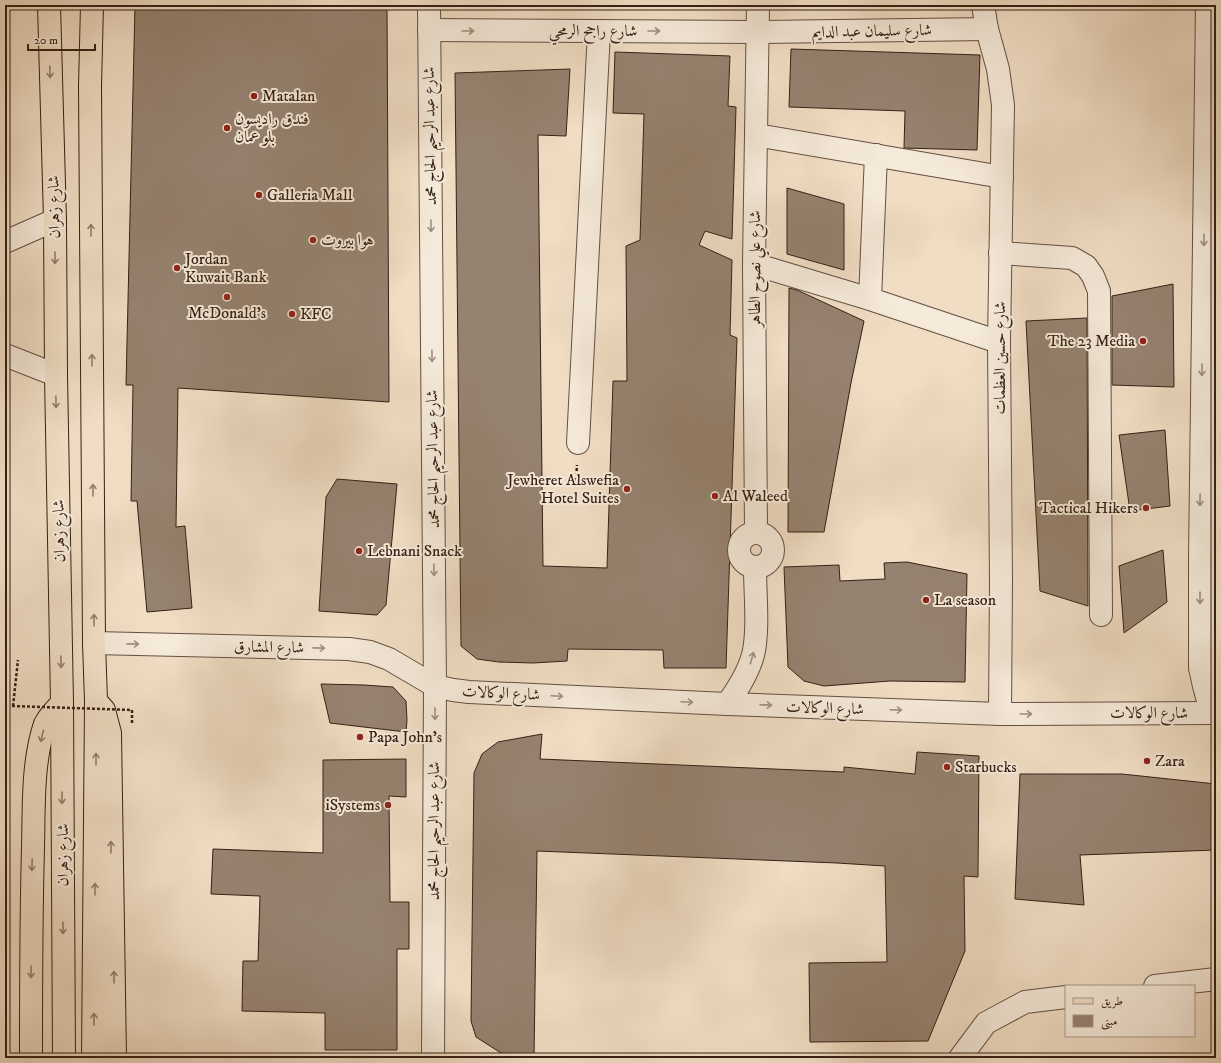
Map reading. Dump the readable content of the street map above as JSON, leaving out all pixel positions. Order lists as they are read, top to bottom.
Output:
{
  "streets": {
    "main road": ["شارع زهران"],
    "street": [
      "شارع راجح الرمحي",
      "شارع سليمان عبد الدايم",
      "شارع عبد الرحيم الحاج محمد",
      "شارع علي نصوح الطاهر",
      "شارع حسين العظمات",
      "شارع المشارق",
      "شارع الوكالات"
    ]
  },
  "crossings": [
    ["شارع راجح الرمحي", "شارع سليمان عبد الدايم"],
    ["شارع راجح الرمحي", "شارع عبد الرحيم الحاج محمد"],
    ["شارع راجح الرمحي", "شارع علي نصوح الطاهر"],
    ["شارع سليمان عبد الدايم", "شارع علي نصوح الطاهر"],
    ["شارع سليمان عبد الدايم", "شارع حسين العظمات"],
    ["شارع عبد الرحيم الحاج محمد", "شارع المشارق"],
    ["شارع عبد الرحيم الحاج محمد", "شارع الوكالات"],
    ["شارع زهران", "شارع المشارق"],
    ["شارع علي نصوح الطاهر", "شارع الوكالات"],
    ["شارع حسين العظمات", "شارع الوكالات"],
    ["شارع المشارق", "شارع الوكالات"]
  ],
  "one_way": ["شارع راجح الرمحي", "شارع المشارق", "شارع الوكالات"],
  "places": [
    "Matalan",
    "فندق راديسون بلو عمان",
    "Galleria Mall",
    "هوا بيروت",
    "Jordan Kuwait Bank",
    "McDonald's",
    "KFC",
    "The 23 Media",
    "Jewheret Alswefia Hotel Suites",
    "Al Waleed",
    "Tactical Hikers",
    "Lebnani Snack",
    "La season",
    "Papa John's",
    "Zara",
    "Starbucks",
    "iSystems"
  ],
  "legend": ["طريق", "مبنى"],
  "scale_bar": "20 m"
}
